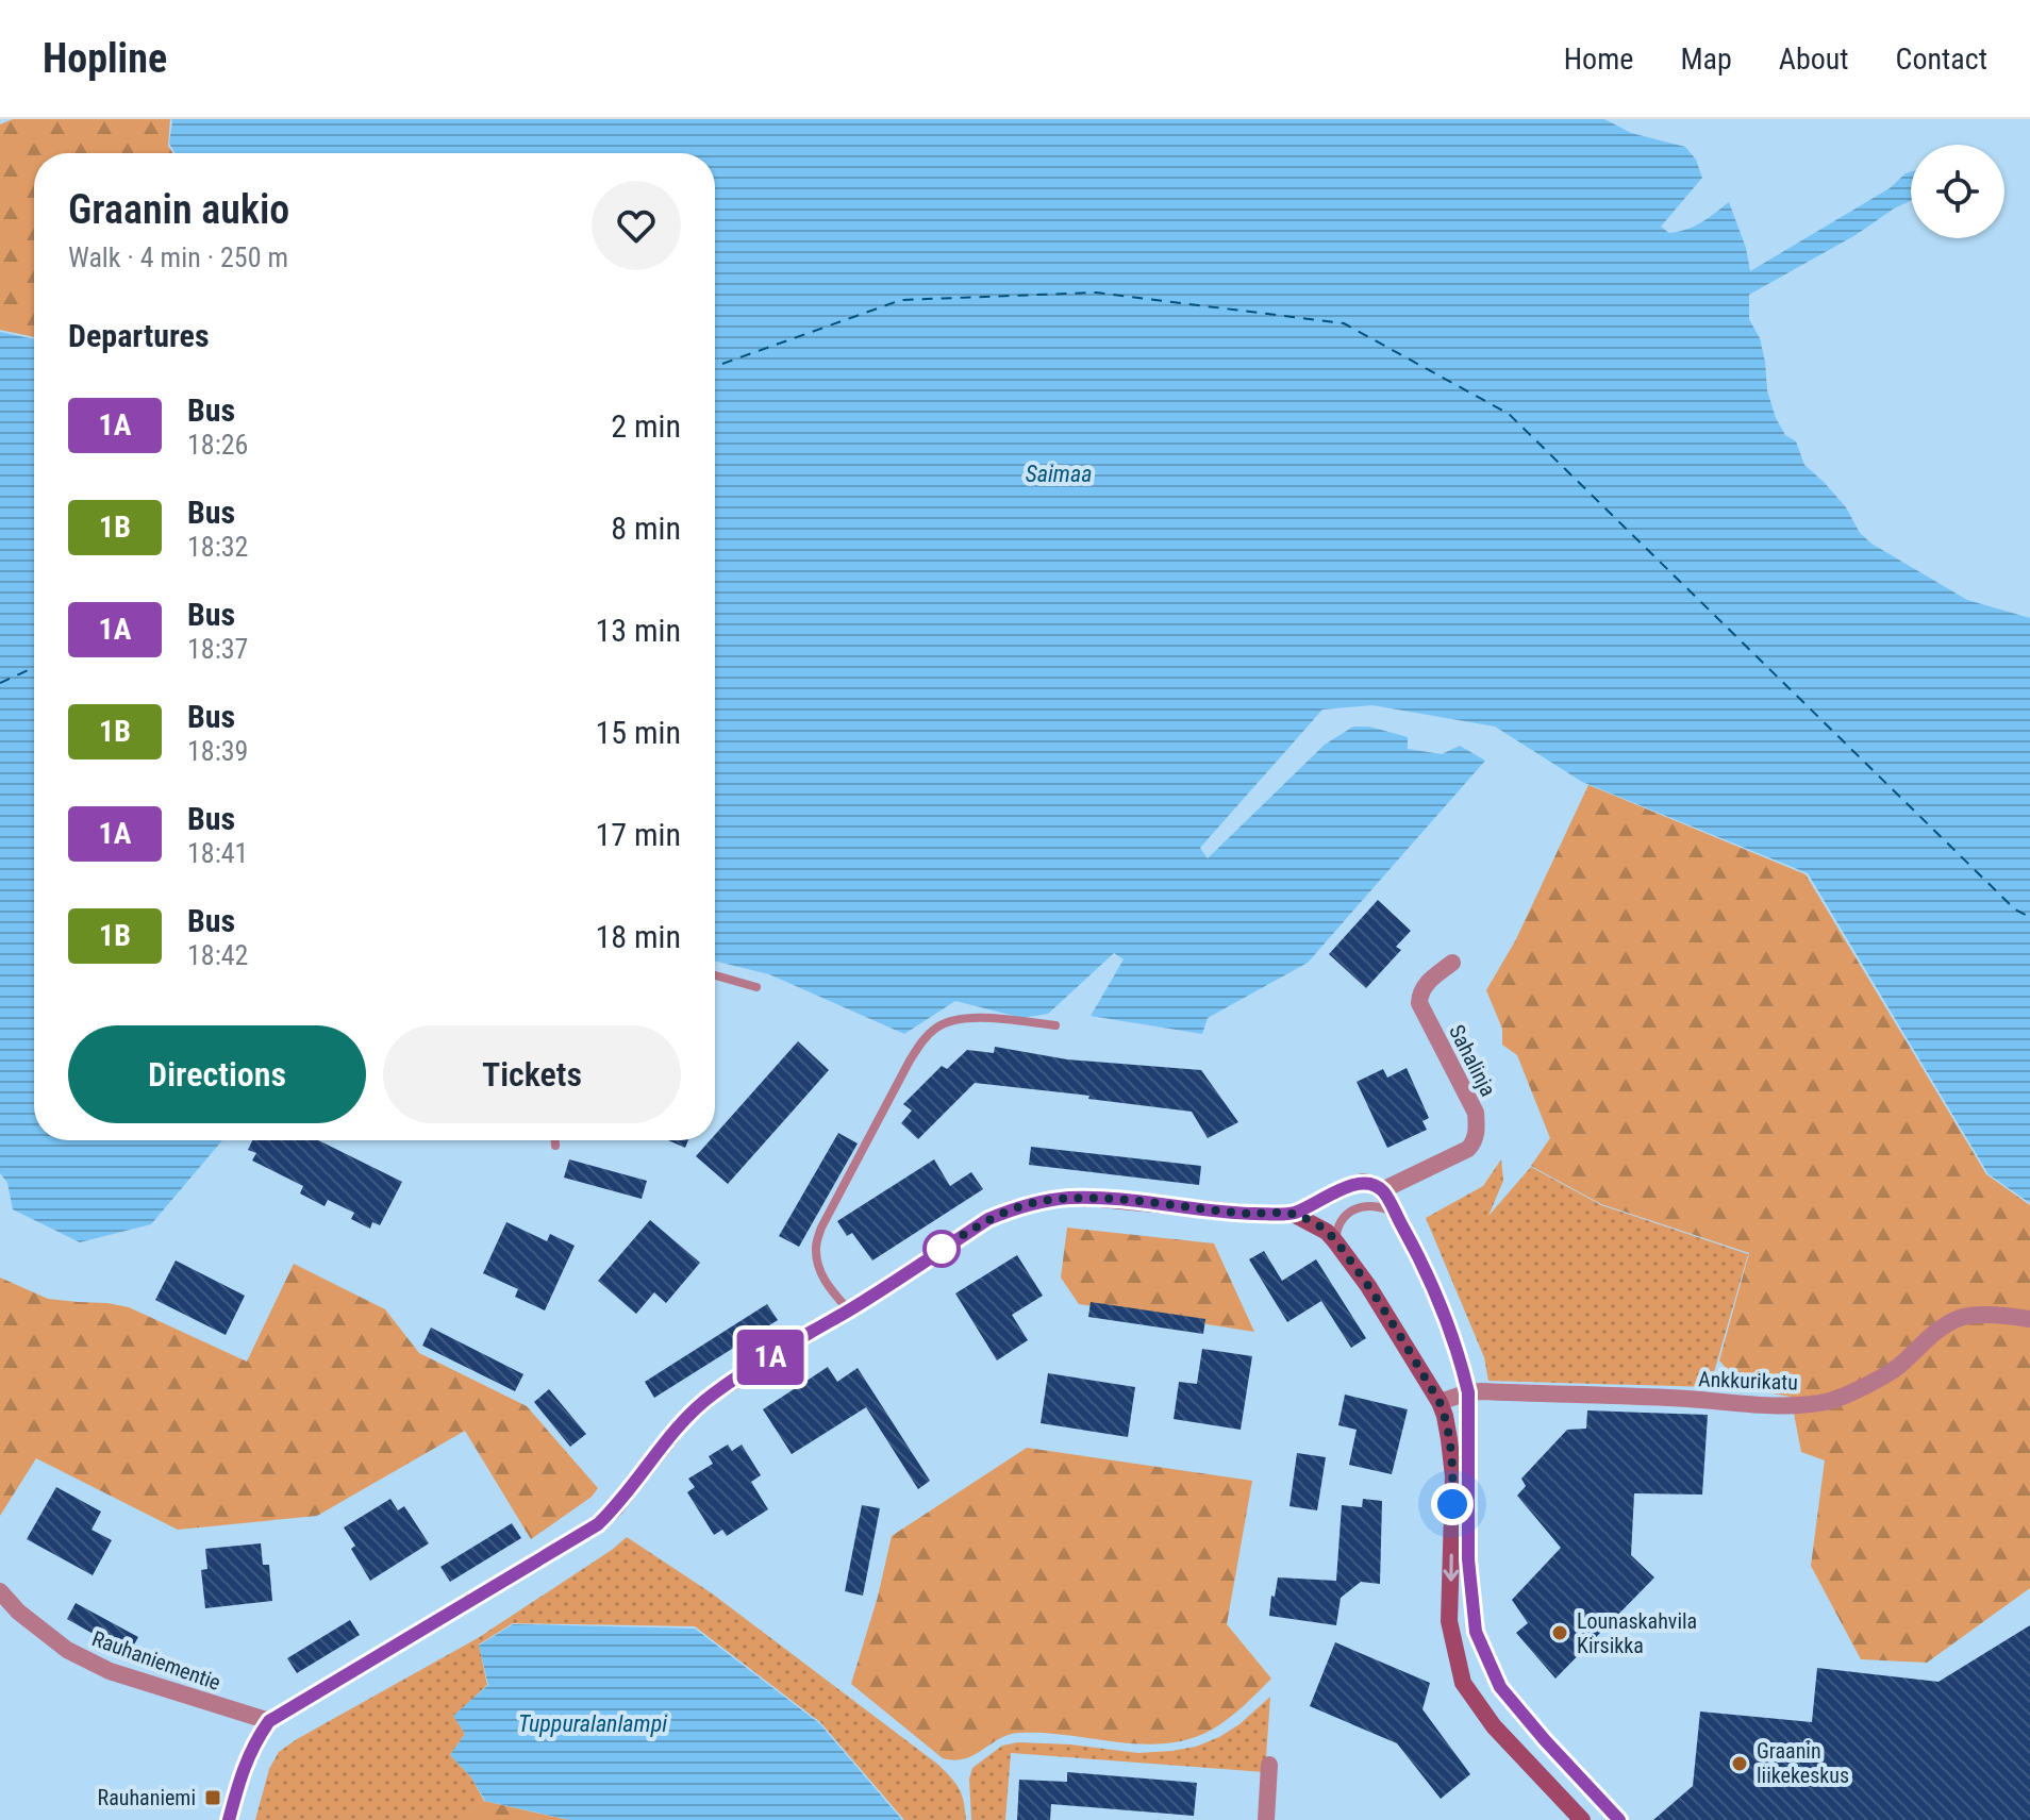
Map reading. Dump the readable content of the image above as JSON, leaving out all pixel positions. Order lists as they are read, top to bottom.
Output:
{
  "streets": {
    "street": ["Sahalinja", "Ankkurikatu", "Rauhaniementie"]
  },
  "water": ["Saimaa", "Tuppuralanlampi"],
  "places": {
    "other": ["Lounaskahvila Kirsikka", "Graanin liikekeskus"],
    "transit": ["Rauhaniemi"]
  },
  "lines": ["bus line 1A"],
  "page": {
    "header": "Hopline",
    "nav": [
      "Home",
      "Map",
      "About",
      "Contact"
    ],
    "on_map": "1A",
    "heading": [
      ["Graanin aukio", "Walk · 4 min · 250 m"],
      "Departures"
    ],
    "list": [
      {
        "mark": "1A",
        "name": "Bus",
        "note": "18:26",
        "value": "2 min"
      },
      {
        "mark": "1B",
        "name": "Bus",
        "note": "18:32",
        "value": "8 min"
      },
      {
        "mark": "1A",
        "name": "Bus",
        "note": "18:37",
        "value": "13 min"
      },
      {
        "mark": "1B",
        "name": "Bus",
        "note": "18:39",
        "value": "15 min"
      },
      {
        "mark": "1A",
        "name": "Bus",
        "note": "18:41",
        "value": "17 min"
      },
      {
        "mark": "1B",
        "name": "Bus",
        "note": "18:42",
        "value": "18 min"
      }
    ],
    "buttons": ["Directions", "Tickets"]
  }
}
